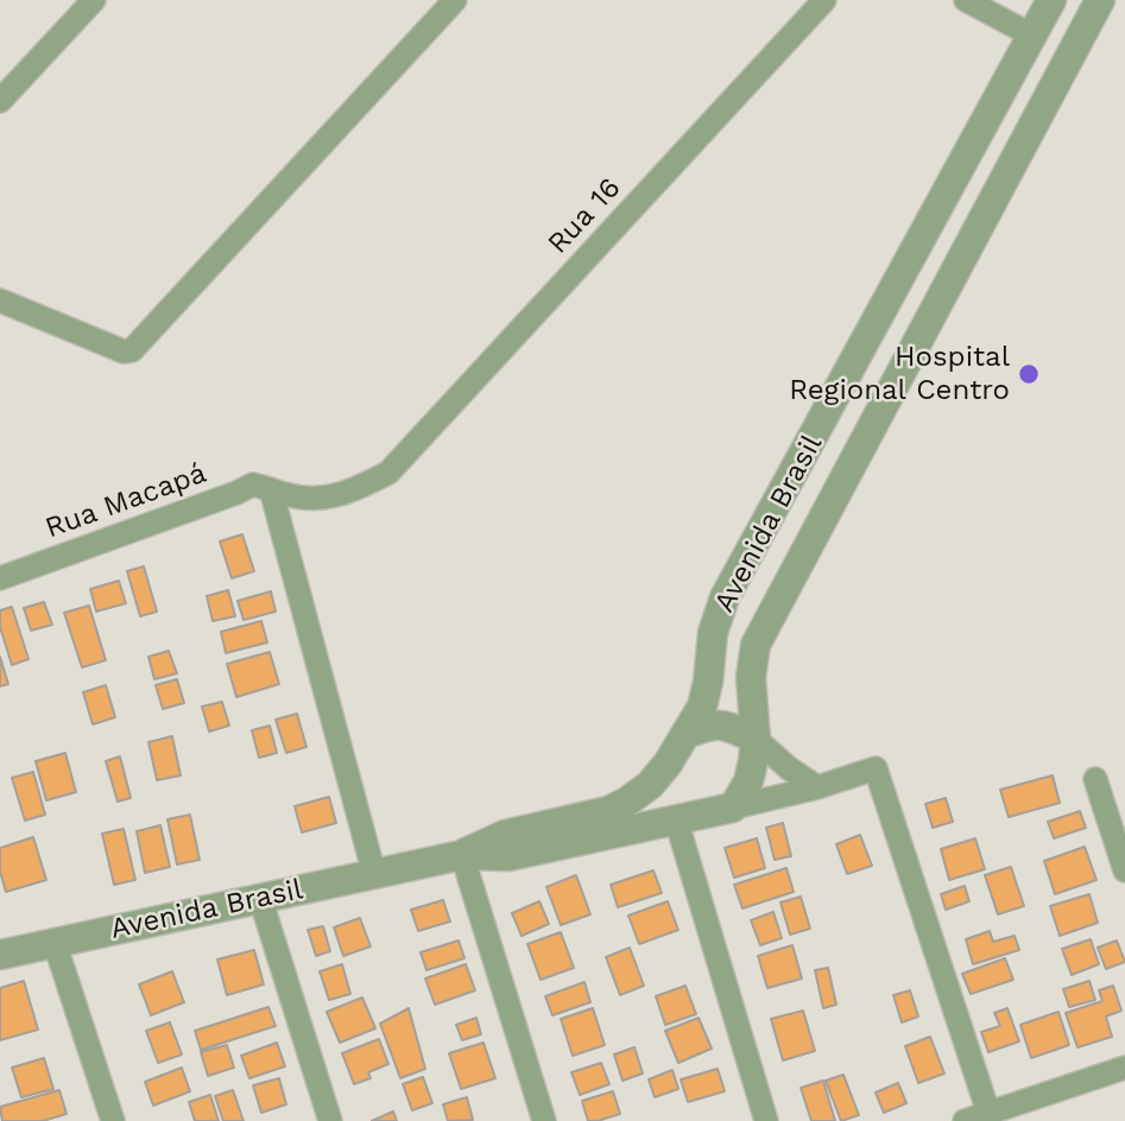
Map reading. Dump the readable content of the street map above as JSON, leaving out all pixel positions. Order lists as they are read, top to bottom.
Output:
{
  "streets": {
    "street": ["Rua 16", "Rua Macapá", "Avenida Brasil"]
  },
  "crossings": [
    ["Rua 16", "Rua Macapá"]
  ],
  "places": ["Hospital Regional Centro"]
}
